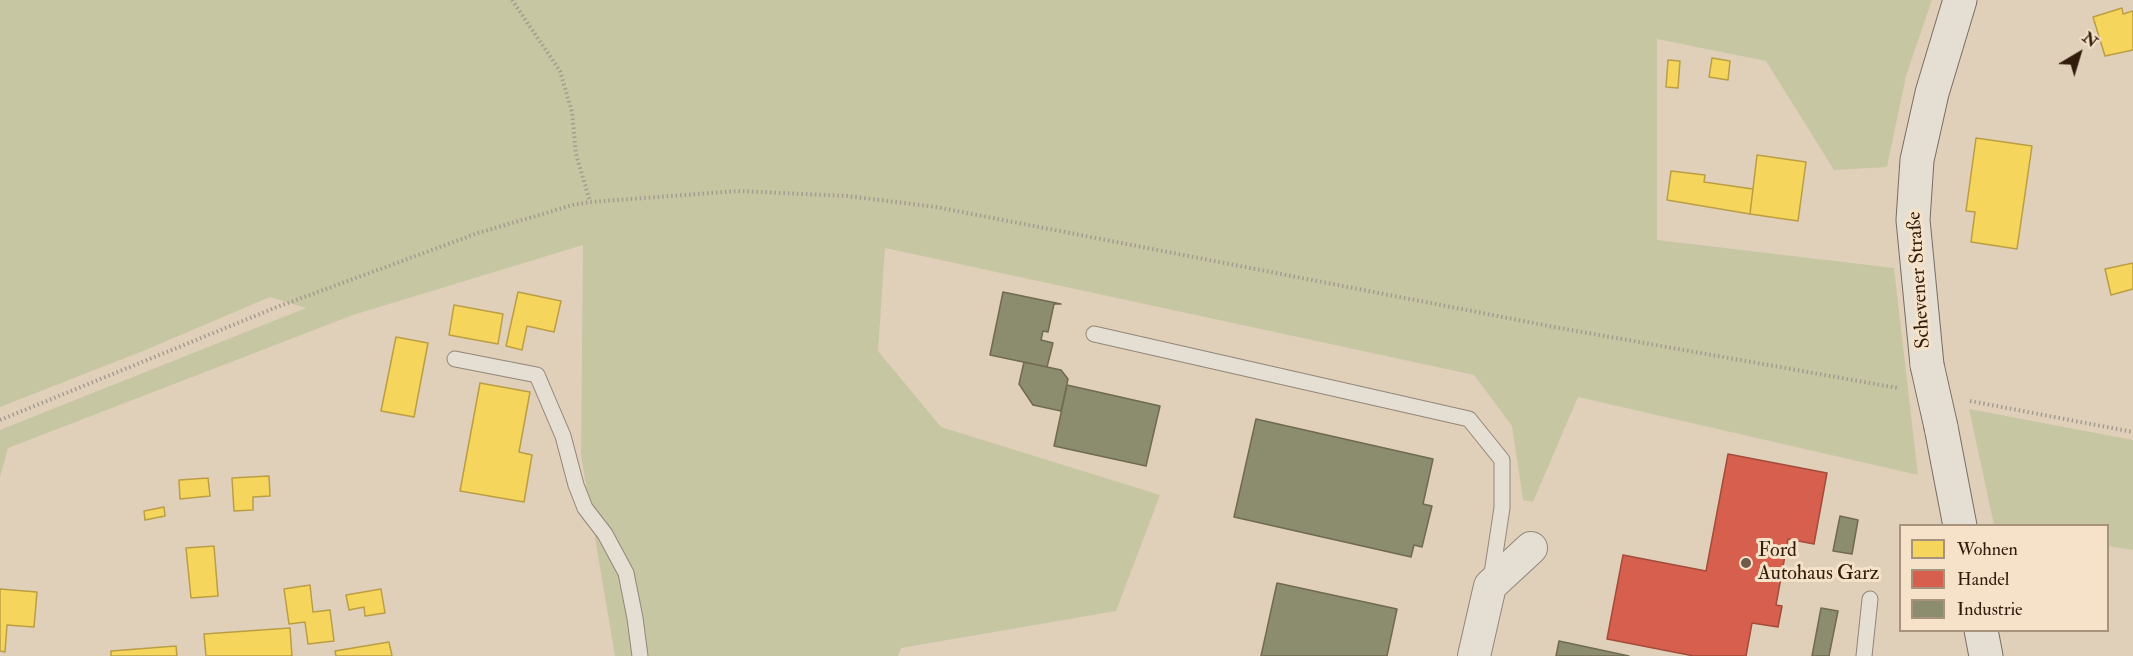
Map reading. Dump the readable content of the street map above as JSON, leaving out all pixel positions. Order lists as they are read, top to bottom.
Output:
{
  "streets": {
    "main road": ["Schevener Straße"]
  },
  "places": ["Ford Autohaus Garz"],
  "legend": ["Wohnen", "Handel", "Industrie"],
  "north": "top right"
}
